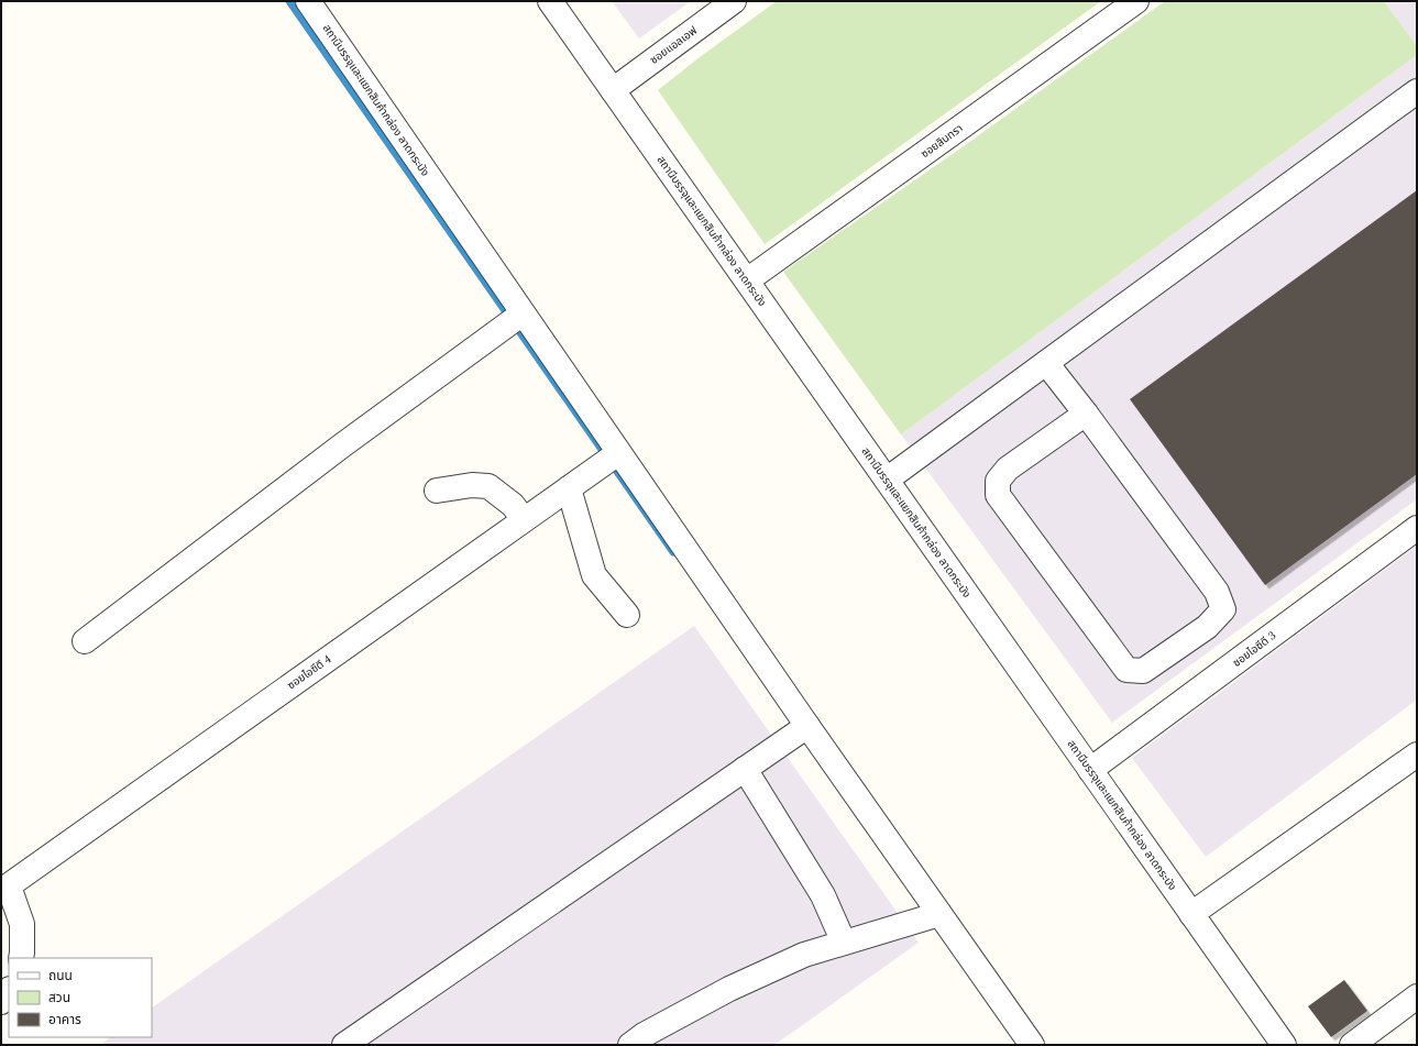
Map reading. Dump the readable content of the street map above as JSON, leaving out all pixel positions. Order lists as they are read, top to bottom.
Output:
{
  "streets": {
    "street": [
      "ซอยแอลเอฟ",
      "สถานีบรรจุและแยกสินค้ากล่อง ลาดกระบัง",
      "ซอยสินทรา",
      "ซอยไอซีดี 3",
      "ซอยไอซีดี 4"
    ]
  },
  "crossings": [
    ["ซอยแอลเอฟ", "สถานีบรรจุและแยกสินค้ากล่อง ลาดกระบัง"],
    ["สถานีบรรจุและแยกสินค้ากล่อง ลาดกระบัง", "ซอยสินทรา"],
    ["สถานีบรรจุและแยกสินค้ากล่อง ลาดกระบัง", "ซอยไอซีดี 3"],
    ["สถานีบรรจุและแยกสินค้ากล่อง ลาดกระบัง", "ซอยไอซีดี 4"]
  ],
  "legend": ["ถนน", "สวน", "อาคาร"]
}
